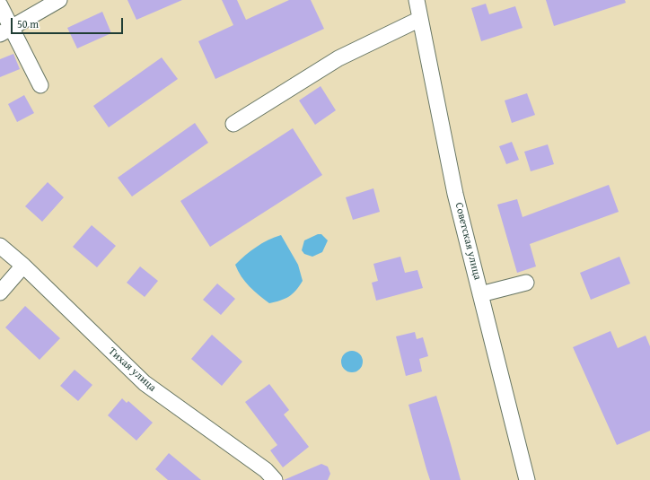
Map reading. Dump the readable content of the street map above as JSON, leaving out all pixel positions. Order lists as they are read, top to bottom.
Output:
{
  "streets": {
    "street": ["Советская улица", "Тихая улица"]
  },
  "scale_bar": "50 m"
}
